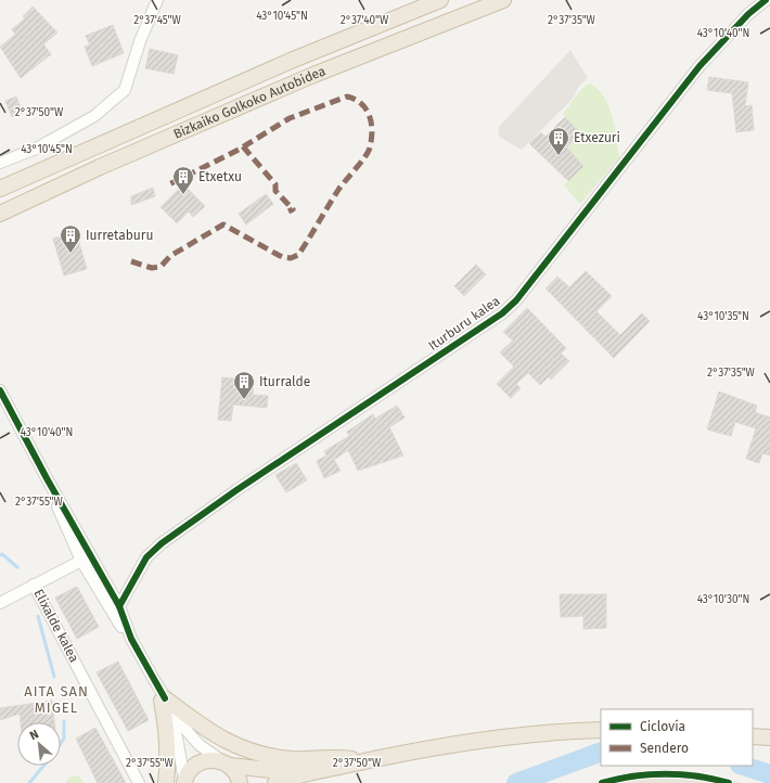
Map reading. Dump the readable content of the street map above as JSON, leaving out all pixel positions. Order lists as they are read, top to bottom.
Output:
{
  "streets": {
    "highway": ["Bizkaiko Golkoko Autobidea"],
    "street": ["Iturburu kalea", "Elixalde kalea"]
  },
  "districts": ["AITA SAN MIGEL"],
  "places": {
    "building": [
      "Etxezuri",
      "Etxetxu",
      "Iurretaburu",
      "Iturralde"
    ]
  },
  "legend": ["Ciclovía", "Sendero"],
  "north": "top left",
  "coordinates": [
    "43°10'45\"N",
    "2°37'45\"W",
    "2°37'40\"W",
    "2°37'35\"W",
    "43°10'40\"N",
    "2°37'50\"W",
    "43°10'35\"N",
    "2°37'55\"W",
    "43°10'30\"N"
  ]
}
